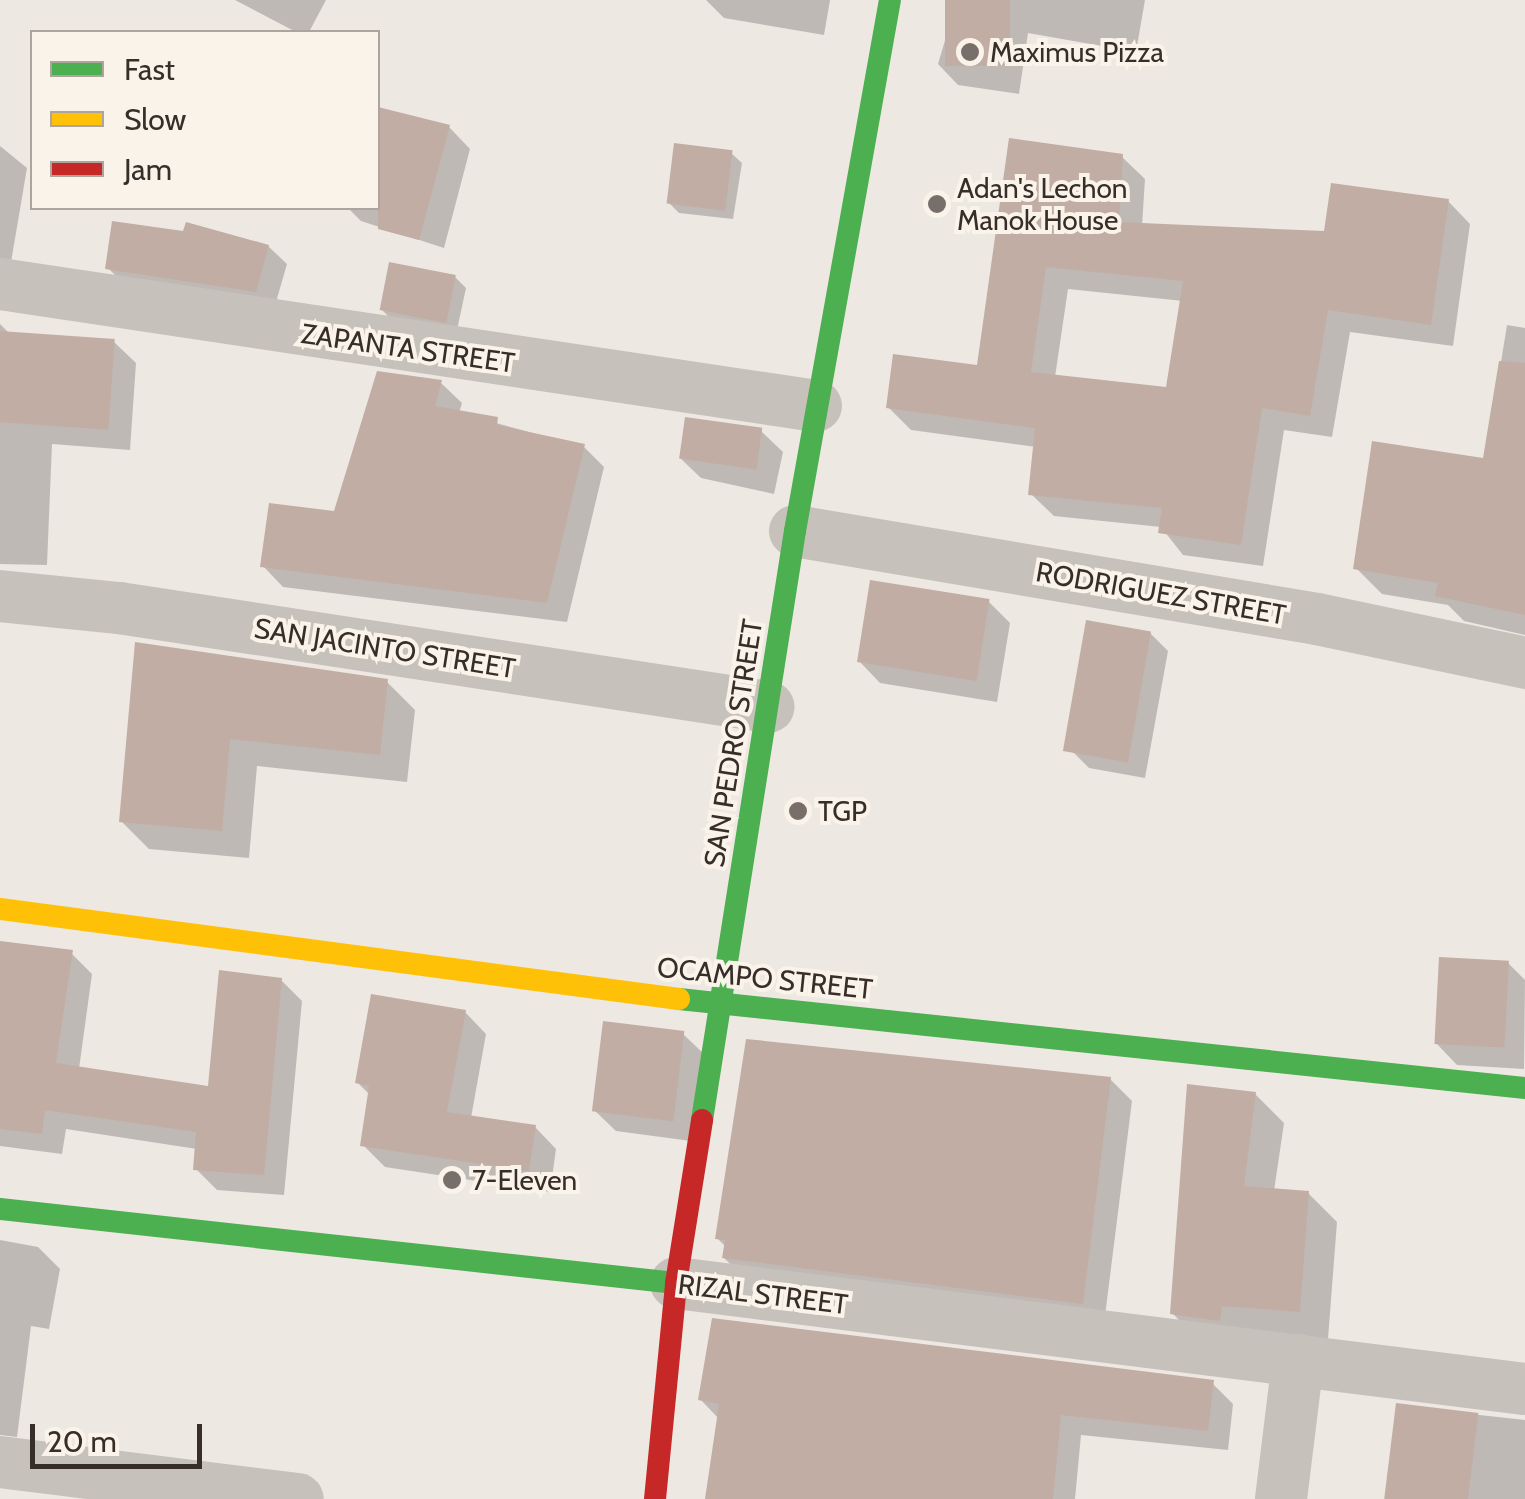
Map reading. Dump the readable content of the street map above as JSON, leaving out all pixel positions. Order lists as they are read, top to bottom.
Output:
{
  "streets": {
    "main road": ["SAN PEDRO STREET", "OCAMPO STREET", "RIZAL STREET"],
    "street": ["ZAPANTA STREET", "RODRIGUEZ STREET", "SAN JACINTO STREET"]
  },
  "crossings": [
    ["ZAPANTA STREET", "SAN PEDRO STREET"],
    ["RODRIGUEZ STREET", "SAN PEDRO STREET"],
    ["SAN JACINTO STREET", "SAN PEDRO STREET"],
    ["SAN PEDRO STREET", "OCAMPO STREET"],
    ["SAN PEDRO STREET", "RIZAL STREET"]
  ],
  "places": [
    "Maximus Pizza",
    "Adan's Lechon Manok House",
    "TGP",
    "7-Eleven"
  ],
  "legend": ["Fast", "Slow", "Jam"],
  "scale_bar": "20 m"
}
